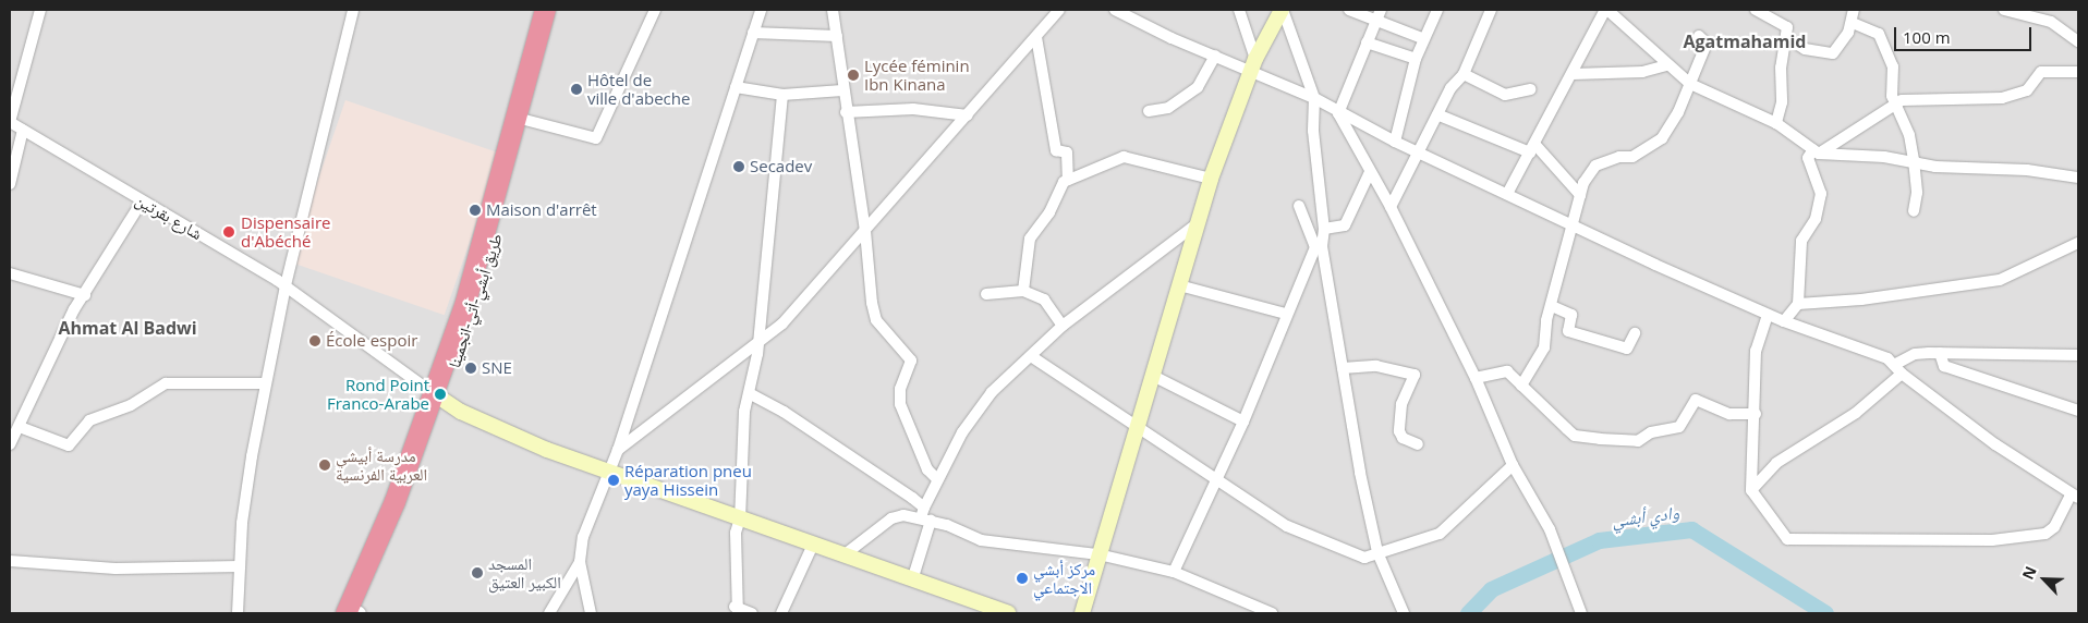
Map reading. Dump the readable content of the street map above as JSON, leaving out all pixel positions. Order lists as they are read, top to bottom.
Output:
{
  "streets": {
    "street": ["شارع بقرتين"]
  },
  "districts": ["Agatmahamid", "Ahmat Al Badwi"],
  "water": ["وادي أبشي"],
  "places": [
    "Lycée féminin Ibn Kinana",
    "Hôtel de ville d'abeche",
    "Secadev",
    "Maison d'arrêt",
    "Dispensaire d'Abéché",
    "École espoir",
    "SNE",
    "Rond Point Franco-Arabe",
    "مدرسة أبيشي العربية الفرنسية",
    "Réparation pneu yaya Hissein",
    "المسجد الكبير العتيق",
    "مركز أبشي الاجتماعي"
  ],
  "scale_bar": "100 m",
  "north": "top left"
}
